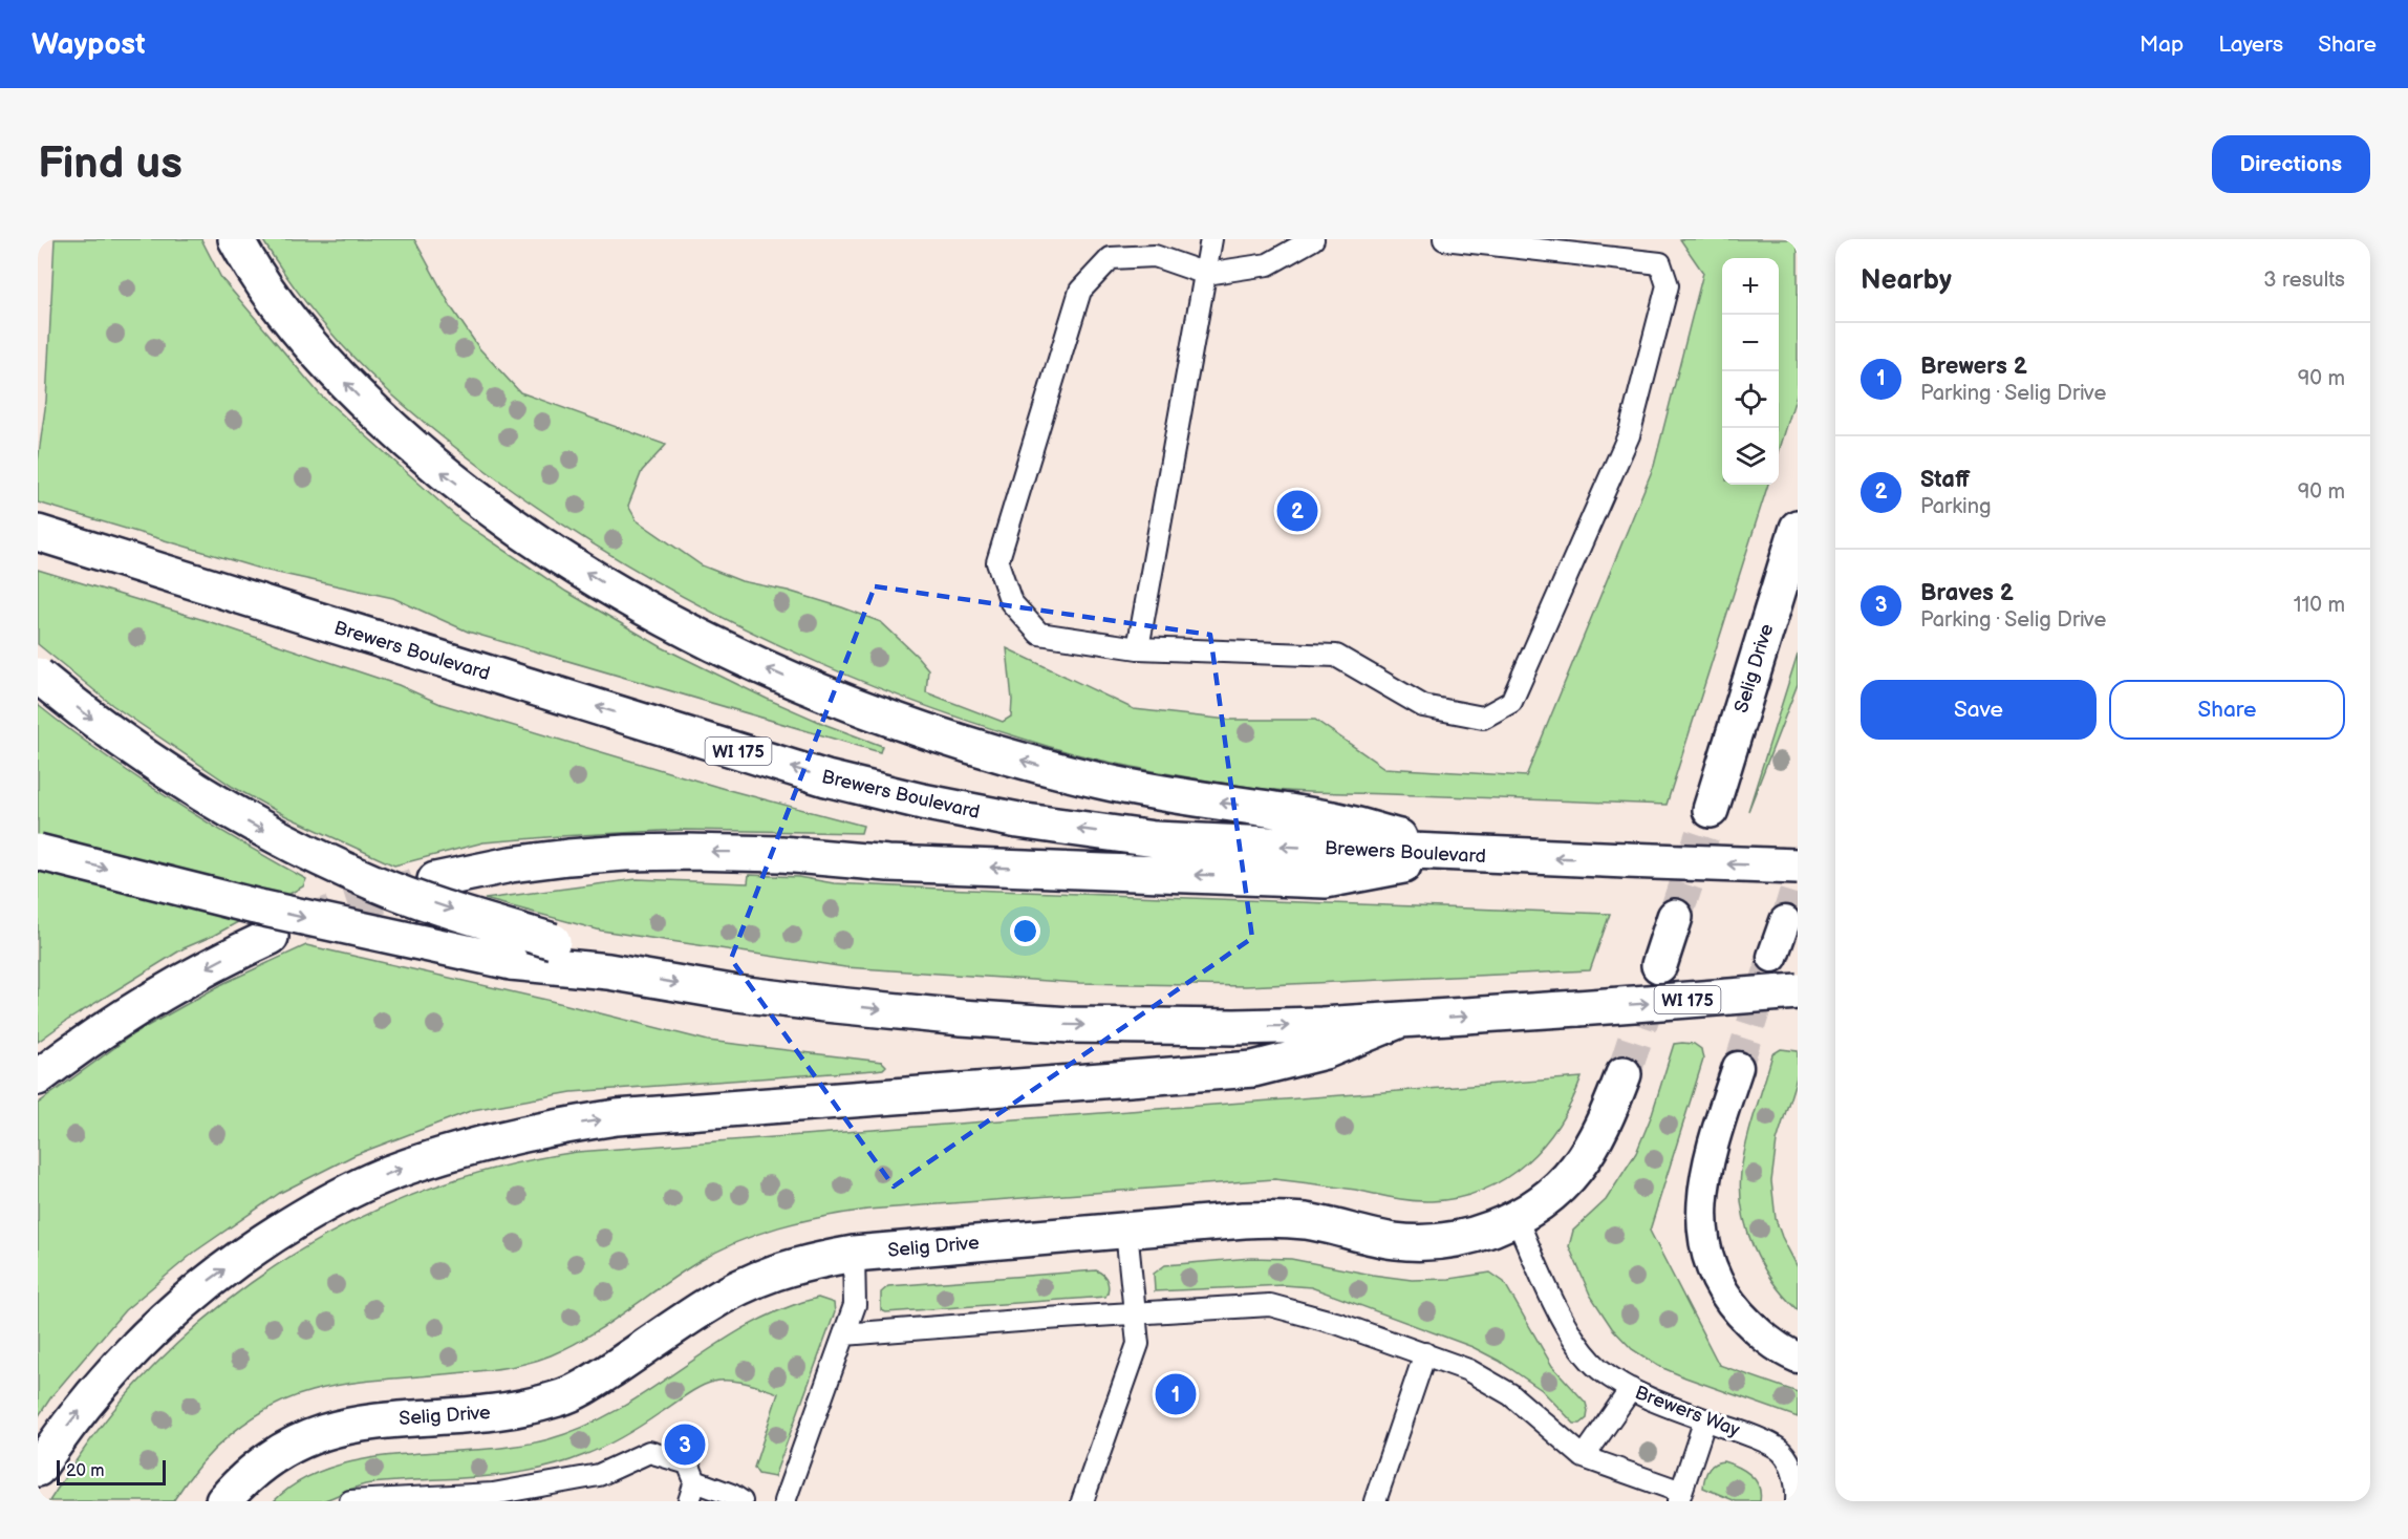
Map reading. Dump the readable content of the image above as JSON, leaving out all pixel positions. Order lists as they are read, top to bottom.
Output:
{
  "streets": {
    "main road": ["Brewers Boulevard", "Selig Drive", "WI 175"],
    "lane": ["Brewers Way"]
  },
  "crossings": [
    ["Selig Drive", "Brewers Way"]
  ],
  "scale_bar": "20 m",
  "page": {
    "header": "Waypost",
    "nav": ["Map", "Layers", "Share"],
    "buttons": [
      "Directions",
      ["Save", "Share"]
    ],
    "title": "Find us",
    "heading": ["Nearby", "3 results"],
    "map_buttons": ["+", "−"],
    "list": [
      {
        "mark": "1",
        "name": "Brewers 2",
        "note": "Parking · Selig Drive",
        "value": "90 m"
      },
      {
        "mark": "2",
        "name": "Staff",
        "note": "Parking",
        "value": "90 m"
      },
      {
        "mark": "3",
        "name": "Braves 2",
        "note": "Parking · Selig Drive",
        "value": "110 m"
      }
    ],
    "pins": ["2", "1", "3"],
    "scale": "20 m"
  }
}
